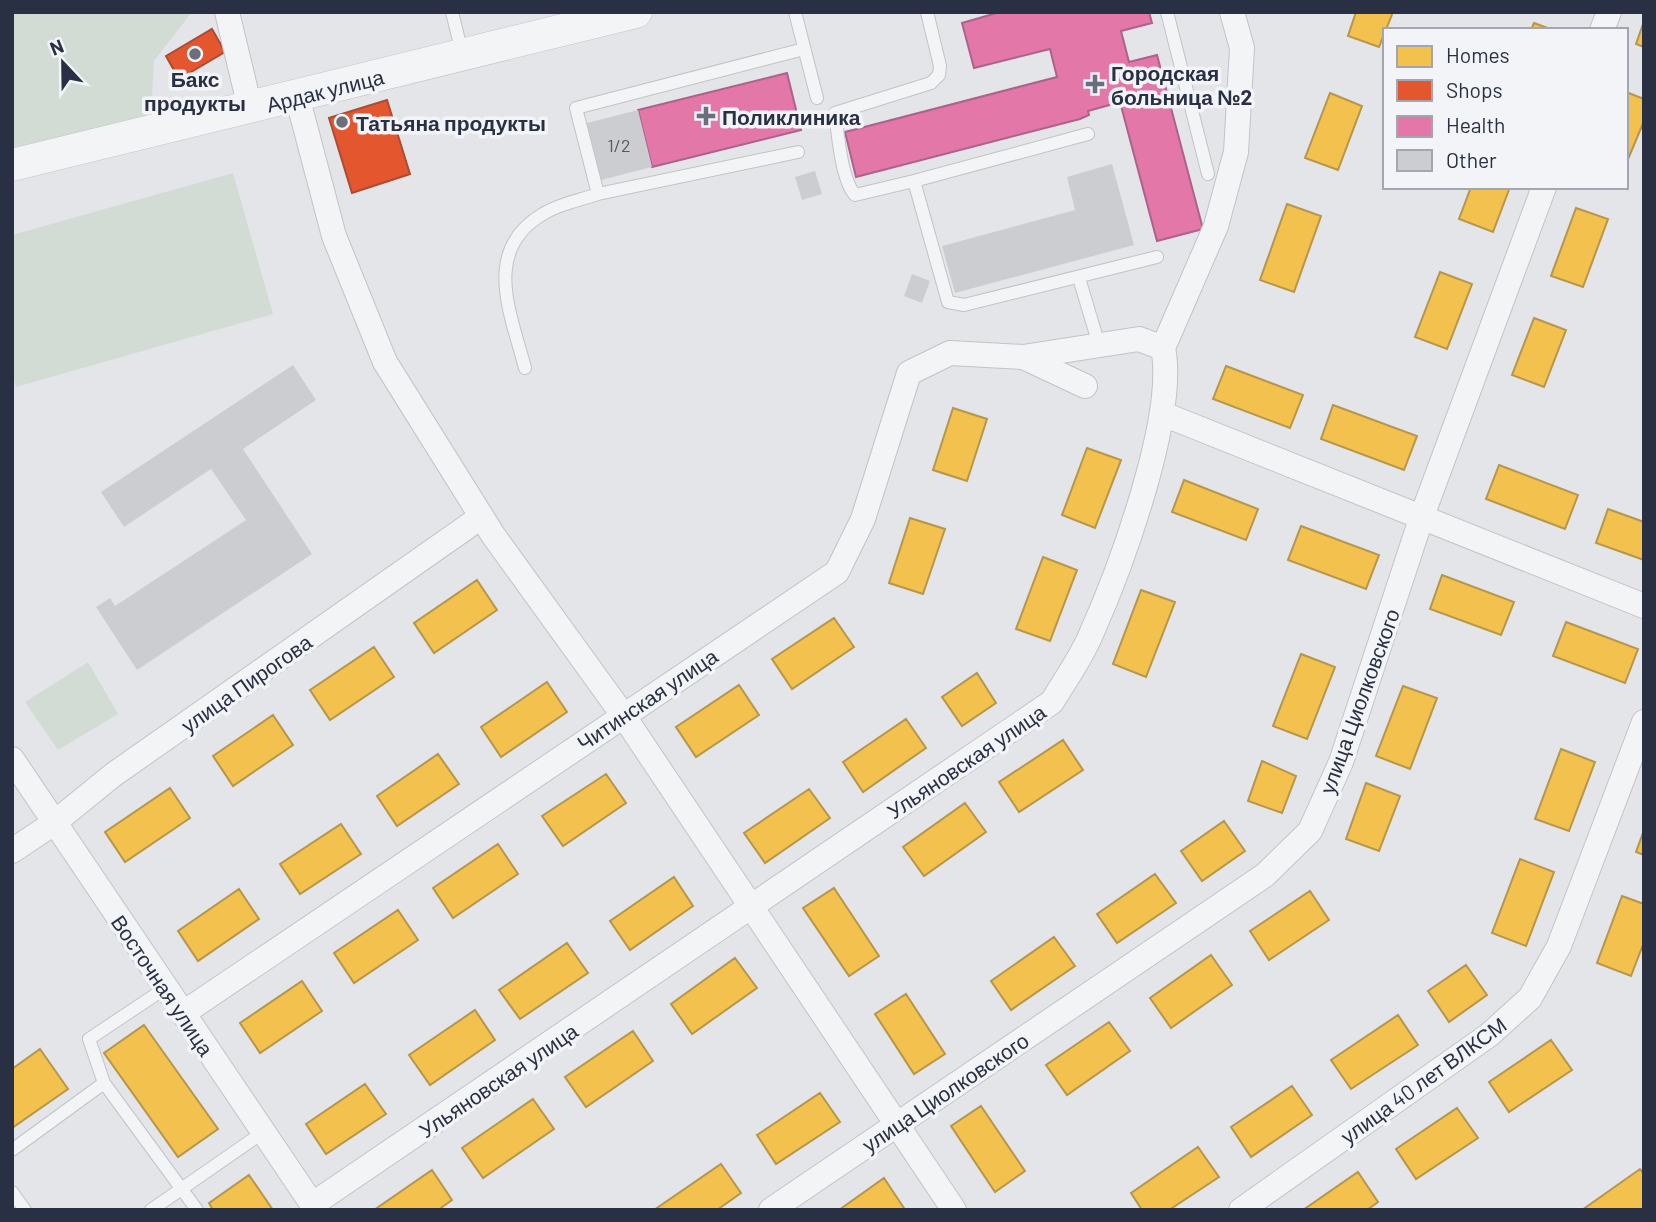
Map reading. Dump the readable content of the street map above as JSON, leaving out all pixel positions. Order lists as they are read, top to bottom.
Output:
{
  "streets": {
    "street": [
      "Ардак улица",
      "улица Пирогова",
      "Читинская улица",
      "улица Циолковского",
      "Ульяновская улица",
      "Восточная улица",
      "улица 40 лет ВЛКСМ"
    ]
  },
  "crossings": [
    ["улица Пирогова", "Восточная улица"],
    ["Читинская улица", "Восточная улица"],
    ["Ульяновская улица", "Восточная улица"]
  ],
  "places": {
    "other": ["Бакс продукты", "Татьяна продукты"],
    "health": ["Городская больница №2", "Поликлиника"]
  },
  "house_numbers": ["1/2"],
  "legend": [
    "Homes",
    "Shops",
    "Health",
    "Other"
  ],
  "north": "top"
}
